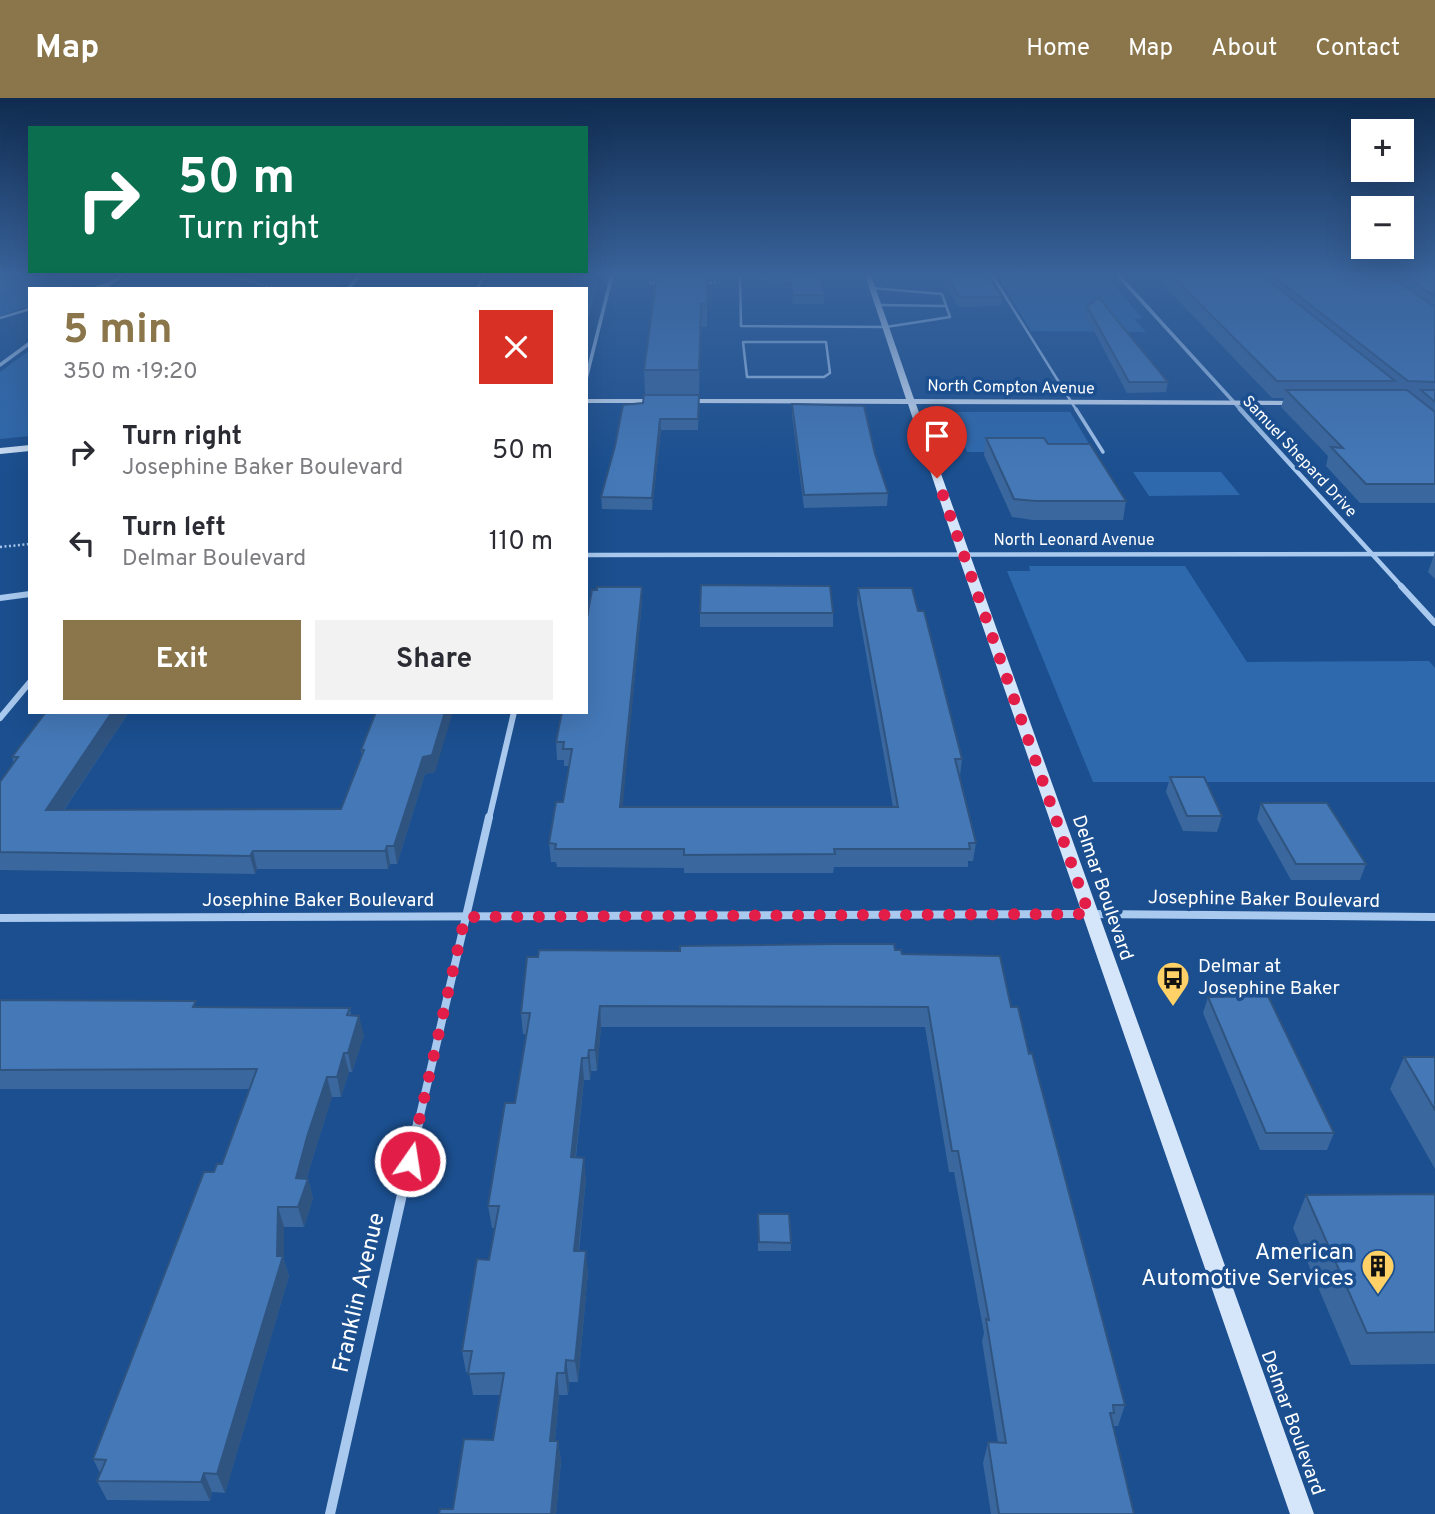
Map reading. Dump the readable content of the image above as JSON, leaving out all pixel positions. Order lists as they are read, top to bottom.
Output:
{
  "streets": {
    "street": [
      "North Compton Avenue",
      "Samuel Shepard Drive",
      "North Leonard Avenue",
      "Delmar Boulevard",
      "Josephine Baker Boulevard",
      "Franklin Avenue"
    ]
  },
  "crossings": [
    ["North Compton Avenue", "Samuel Shepard Drive"],
    ["North Compton Avenue", "Delmar Boulevard"],
    ["Samuel Shepard Drive", "North Leonard Avenue"],
    ["North Leonard Avenue", "Delmar Boulevard"],
    ["Delmar Boulevard", "Josephine Baker Boulevard"],
    ["Josephine Baker Boulevard", "Franklin Avenue"]
  ],
  "places": {
    "bus stop": ["Delmar at Josephine Baker"],
    "building": ["American Automotive Services"]
  },
  "page": {
    "header": "Map",
    "nav": [
      "Home",
      "Map",
      "About",
      "Contact"
    ],
    "map_buttons": ["+", "−"],
    "turn": ["50 m", "Turn right"],
    "heading": ["5 min", "350 m · 19:20"],
    "list": [
      {
        "name": "Turn right",
        "note": "Josephine Baker Boulevard",
        "value": "50 m"
      },
      {
        "name": "Turn left",
        "note": "Delmar Boulevard",
        "value": "110 m"
      }
    ],
    "buttons": ["Exit", "Share"]
  }
}
